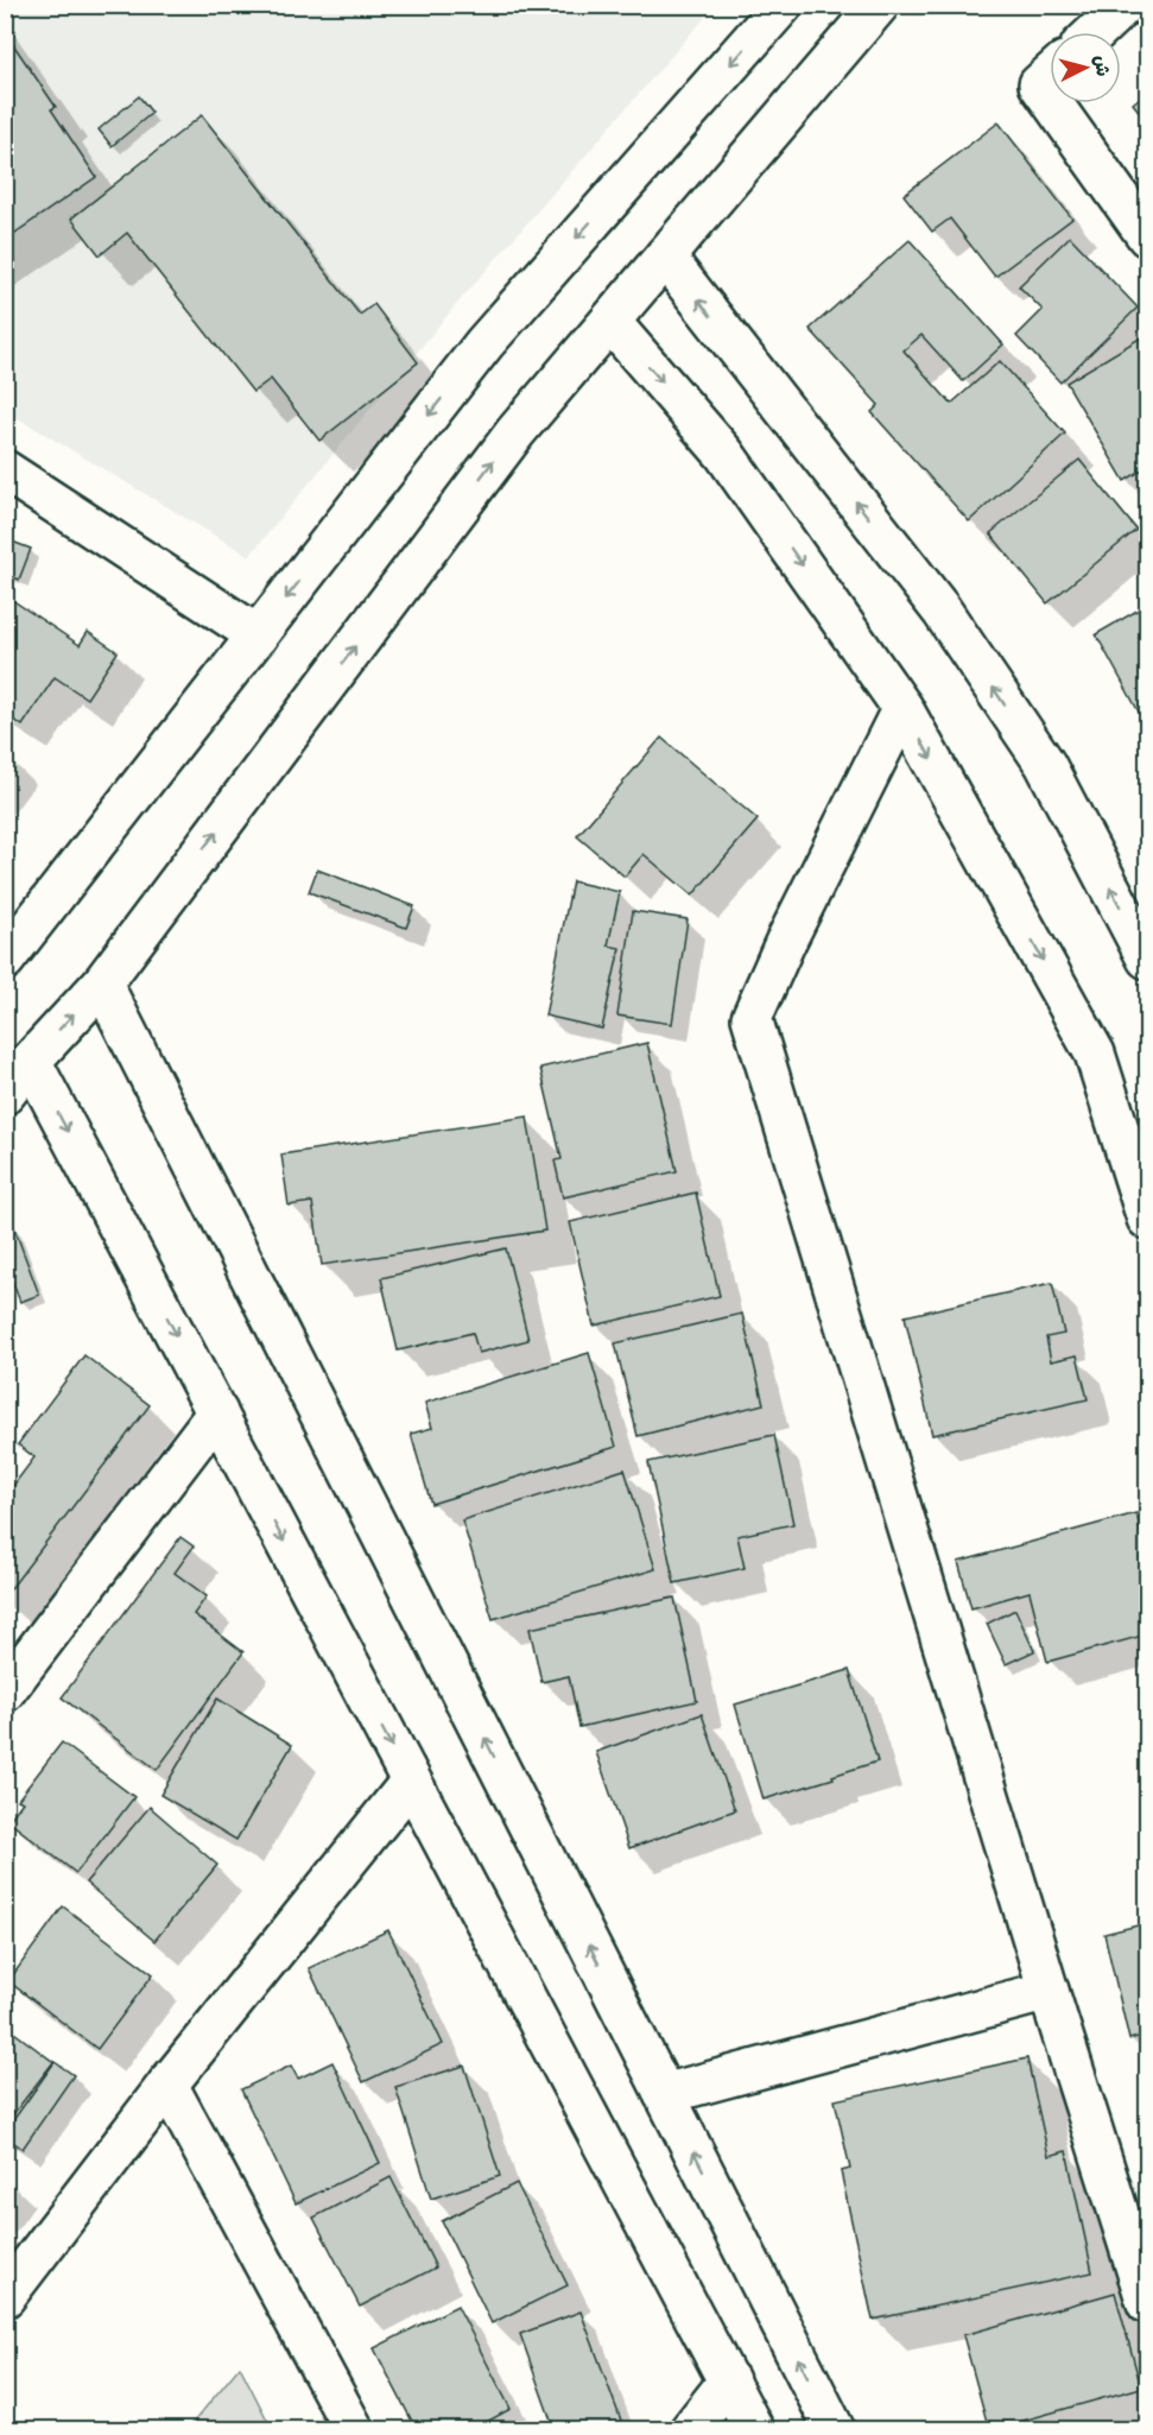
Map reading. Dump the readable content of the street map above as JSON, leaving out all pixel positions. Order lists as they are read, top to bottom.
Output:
{
  "north": "right"
}
